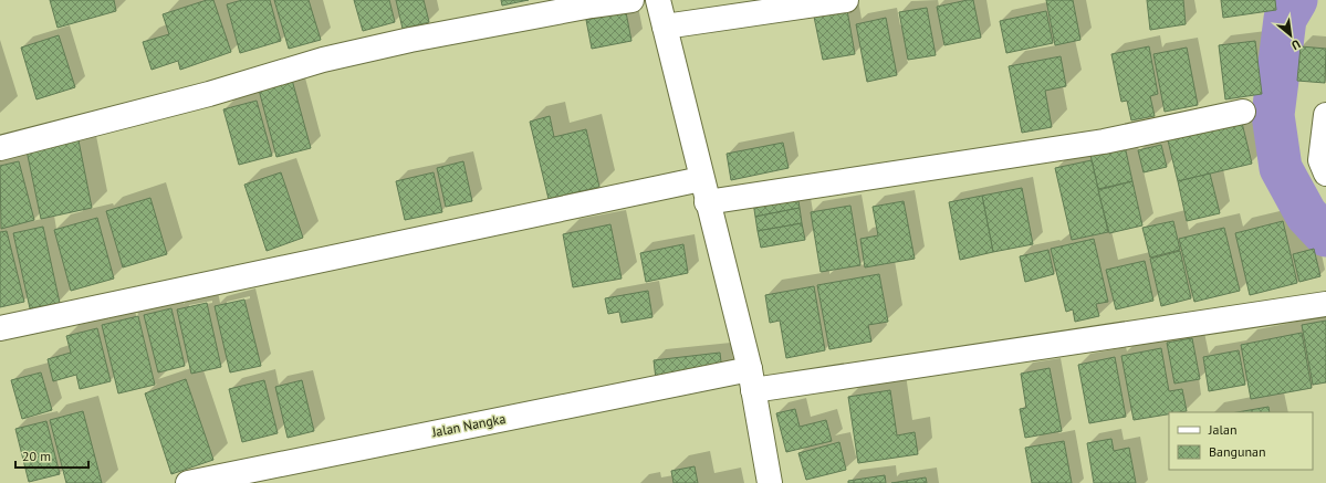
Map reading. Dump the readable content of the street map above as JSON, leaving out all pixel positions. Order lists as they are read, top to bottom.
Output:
{
  "streets": {
    "street": ["Jalan Nangka"]
  },
  "legend": ["Jalan", "Bangunan"],
  "scale_bar": "20 m",
  "north": "bottom right"
}
